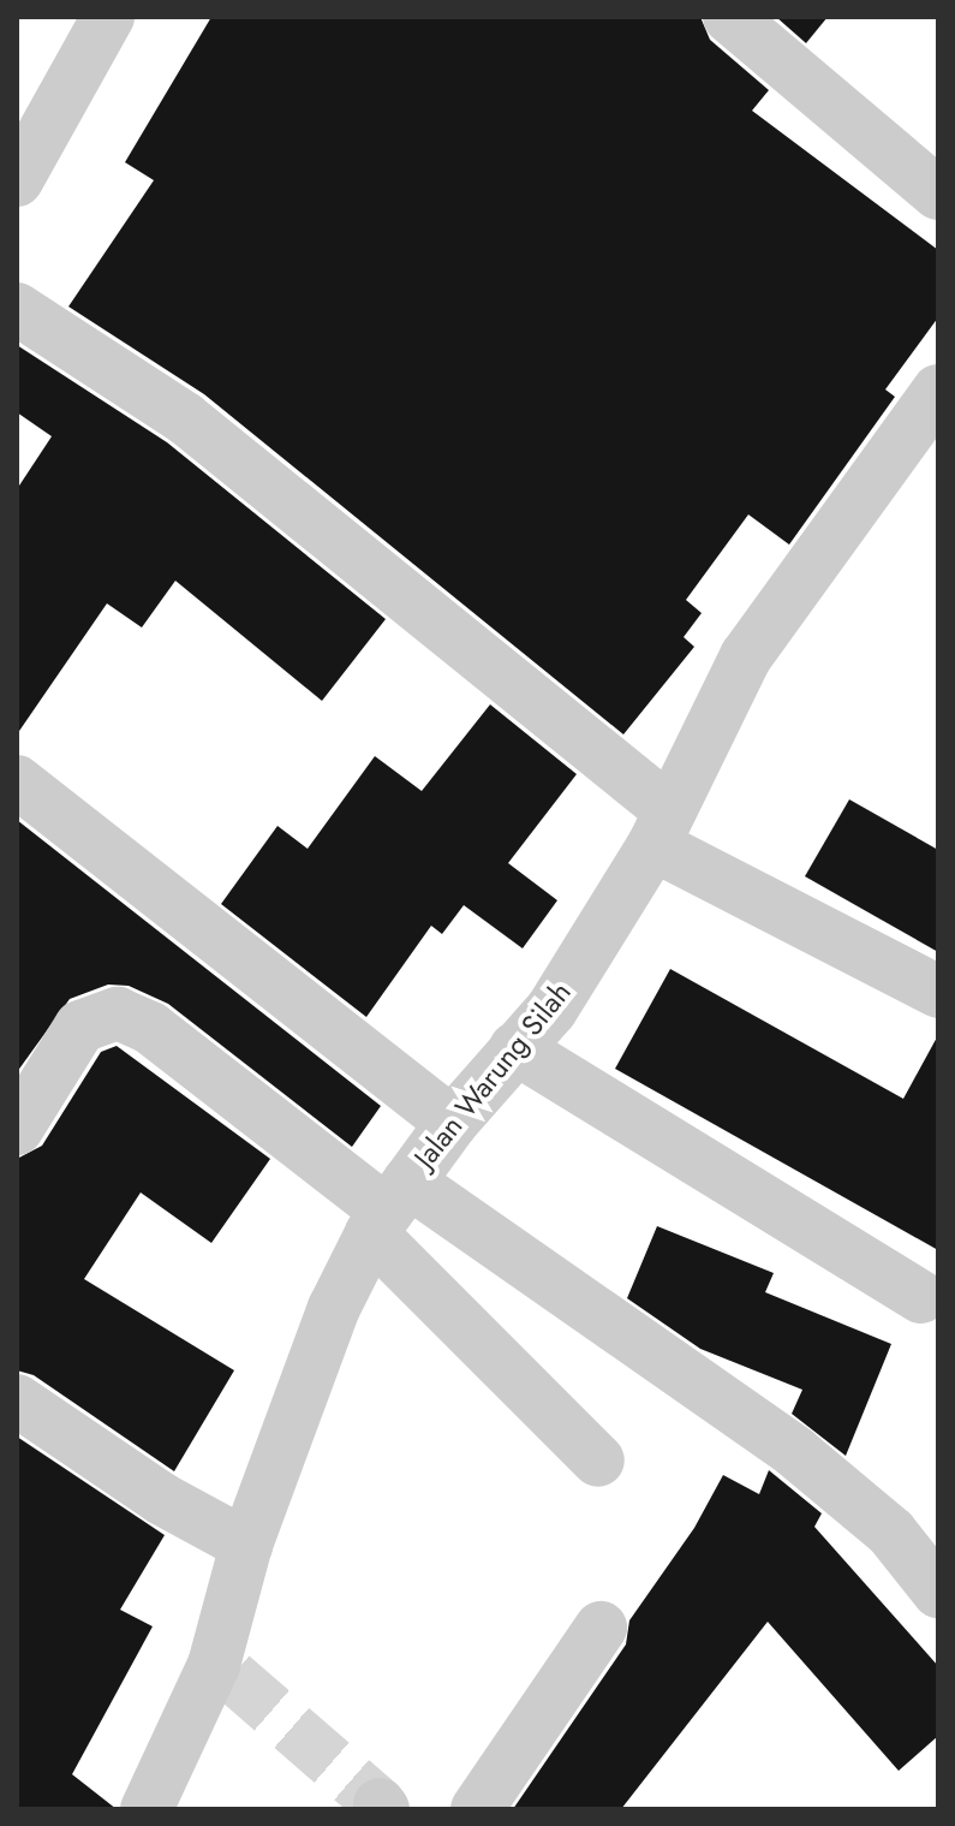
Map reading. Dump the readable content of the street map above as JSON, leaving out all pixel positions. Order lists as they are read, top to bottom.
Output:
{
  "streets": {
    "street": ["Jalan Warung Silah"]
  }
}
